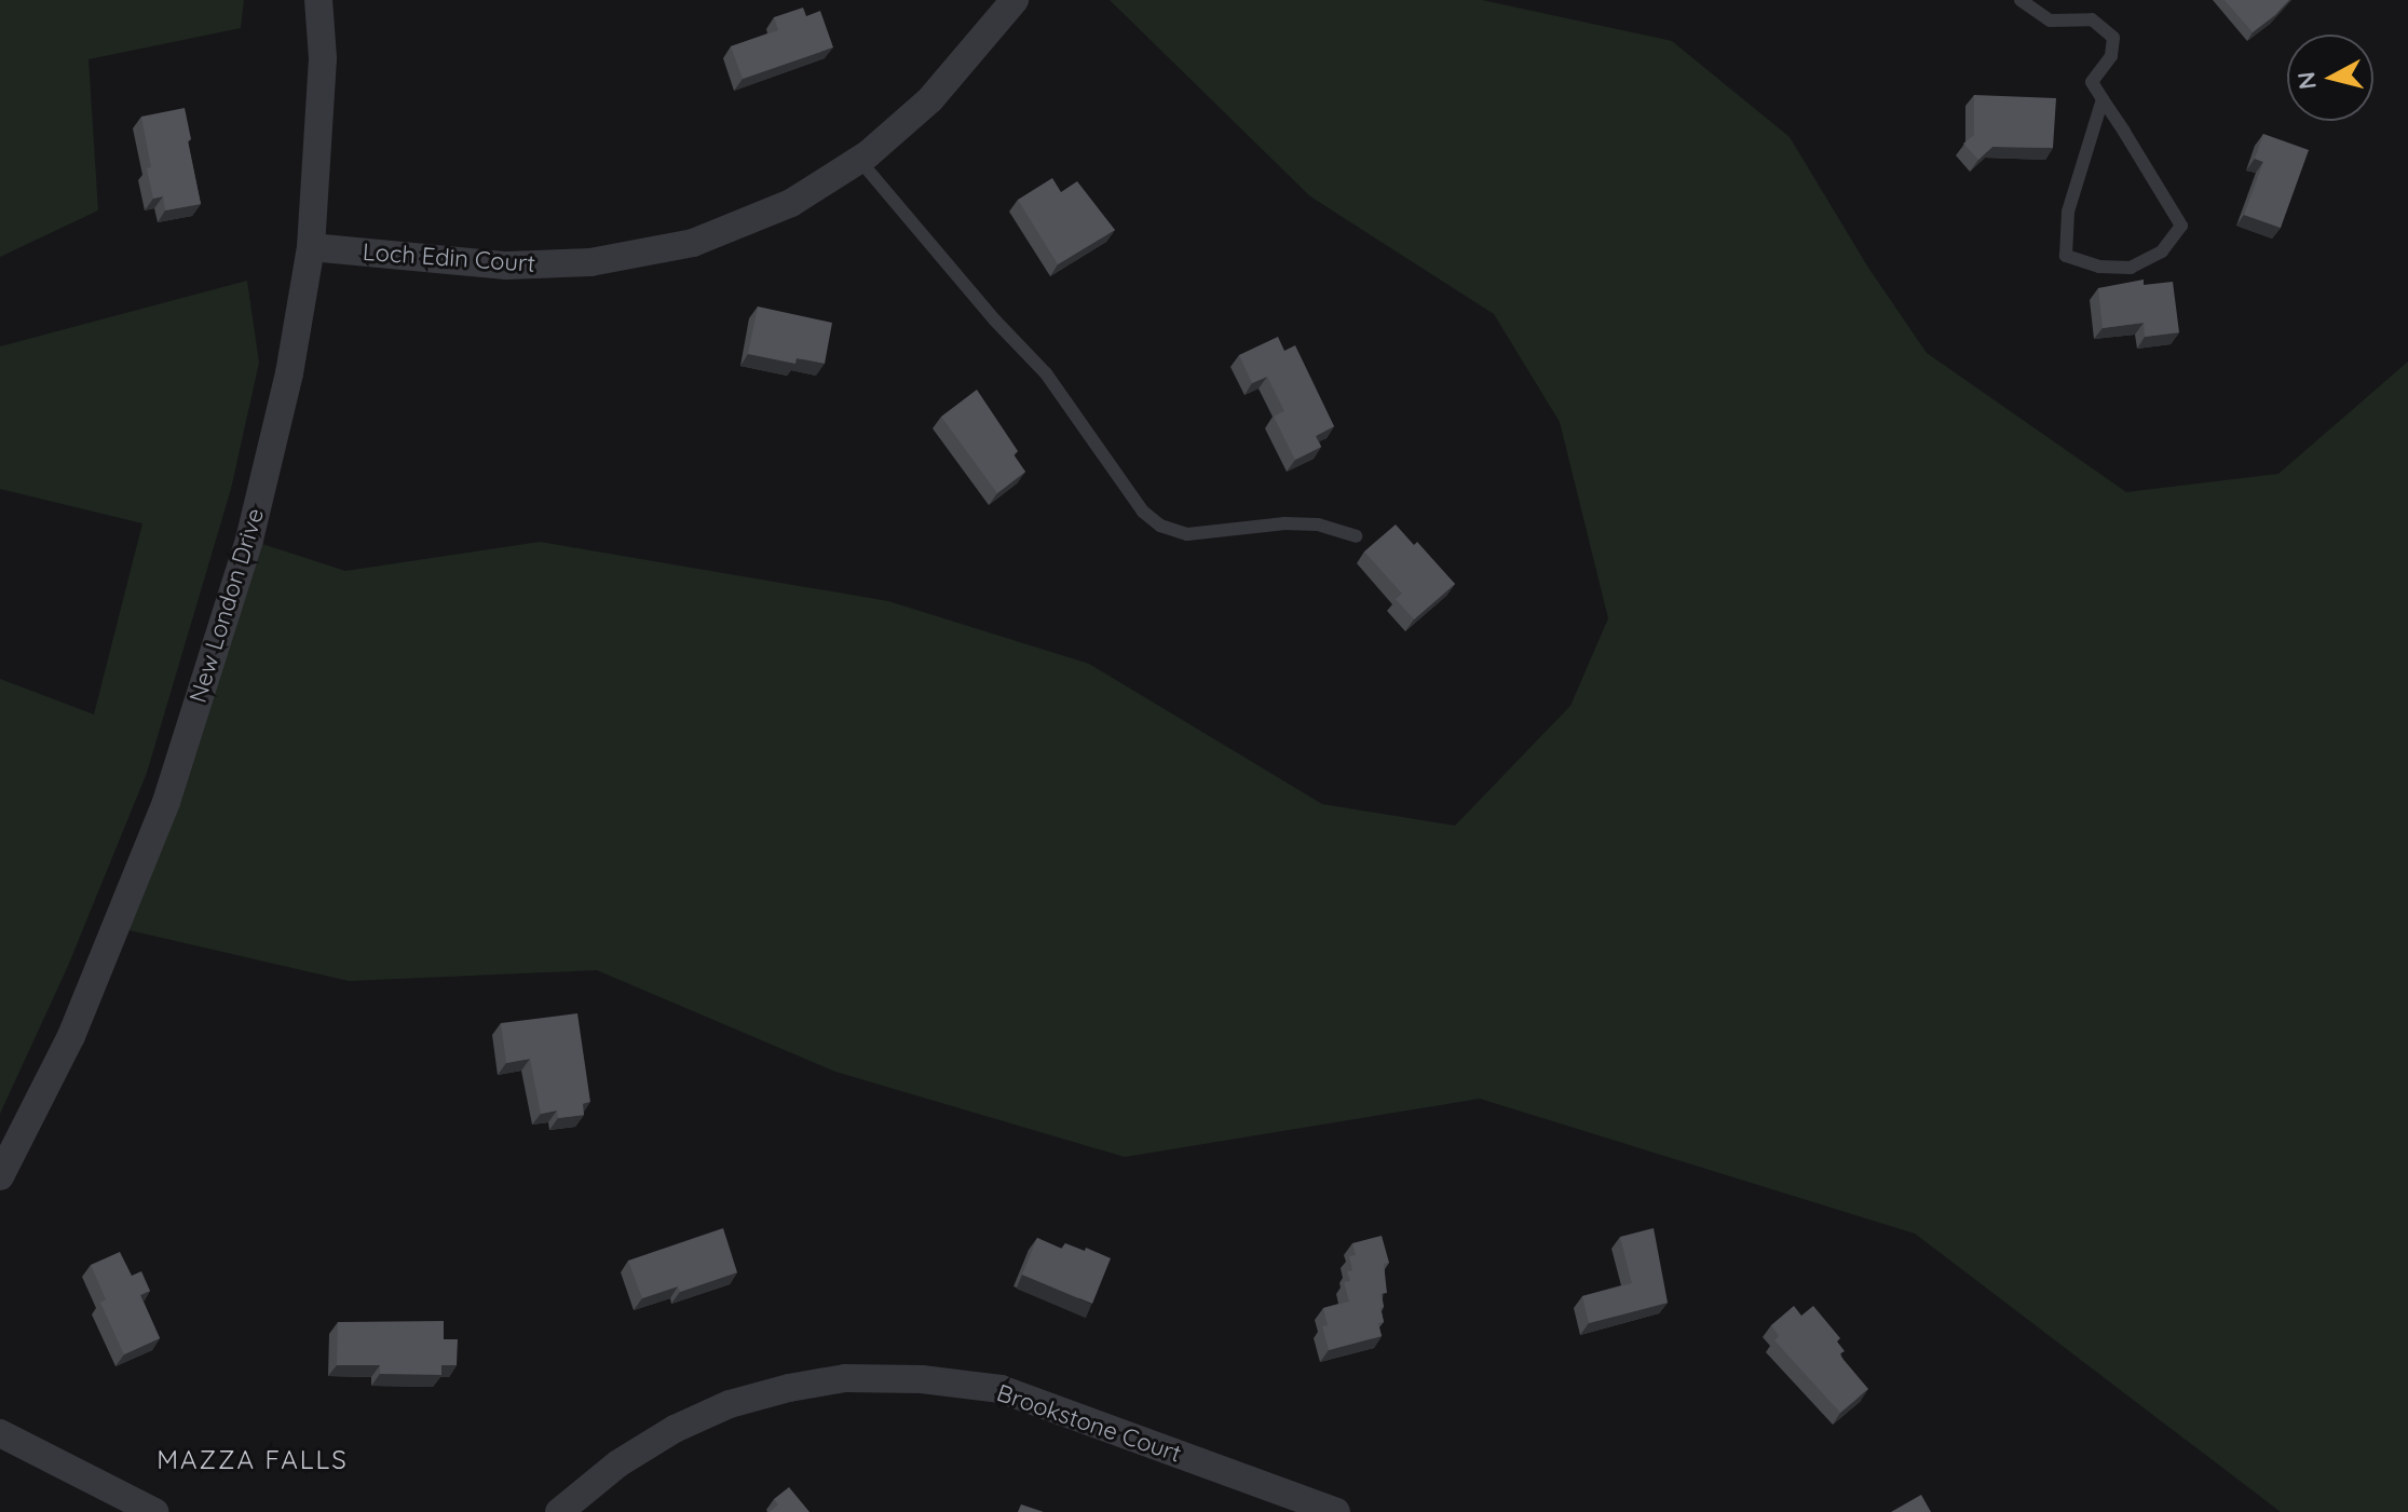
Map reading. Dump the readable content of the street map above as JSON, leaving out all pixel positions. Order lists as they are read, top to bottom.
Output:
{
  "streets": {
    "street": ["Loch Edin Court", "New London Drive", "Brookstone Court"]
  },
  "crossings": [
    ["Loch Edin Court", "New London Drive"]
  ],
  "districts": ["MAZZA FALLS"],
  "north": "left"
}
